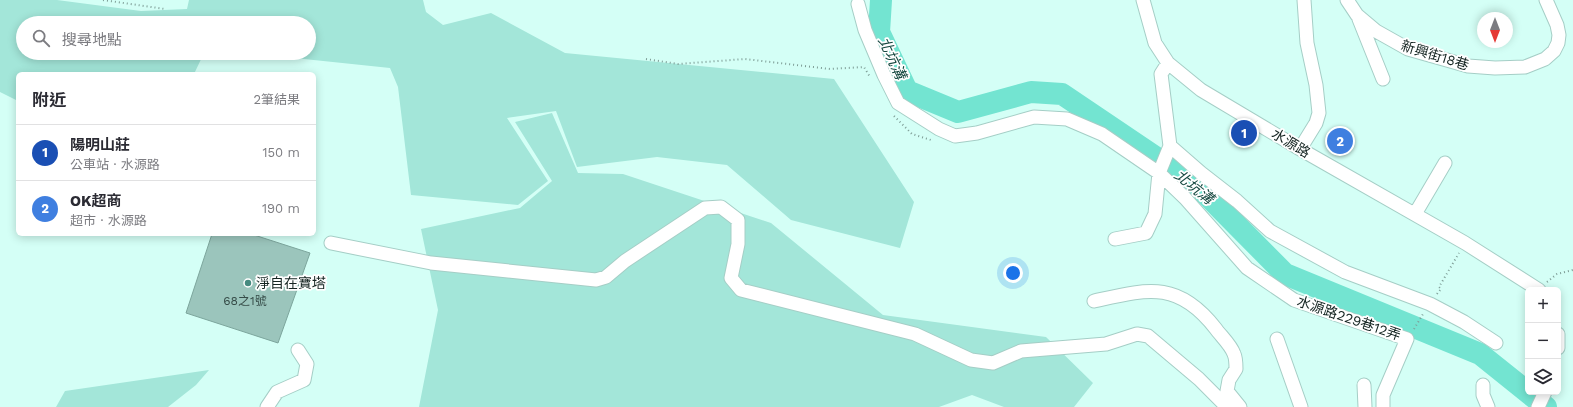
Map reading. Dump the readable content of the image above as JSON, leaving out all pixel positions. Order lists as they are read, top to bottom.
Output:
{
  "streets": {
    "street": ["新興街18巷", "水源路", "水源路229巷12弄"]
  },
  "water": ["北坑溝"],
  "places": ["淨自在寶塔"],
  "house_numbers": ["68之1號"],
  "north": "bottom",
  "page": {
    "search": "搜尋地點",
    "heading": ["附近", "2筆結果"],
    "pins": ["1", "2"],
    "list": [
      {
        "mark": "1",
        "name": "陽明山莊",
        "note": "公車站 · 水源路",
        "value": "150 m"
      },
      {
        "mark": "2",
        "name": "OK超商",
        "note": "超市 · 水源路",
        "value": "190 m"
      }
    ],
    "map_buttons": ["+", "−"]
  }
}
